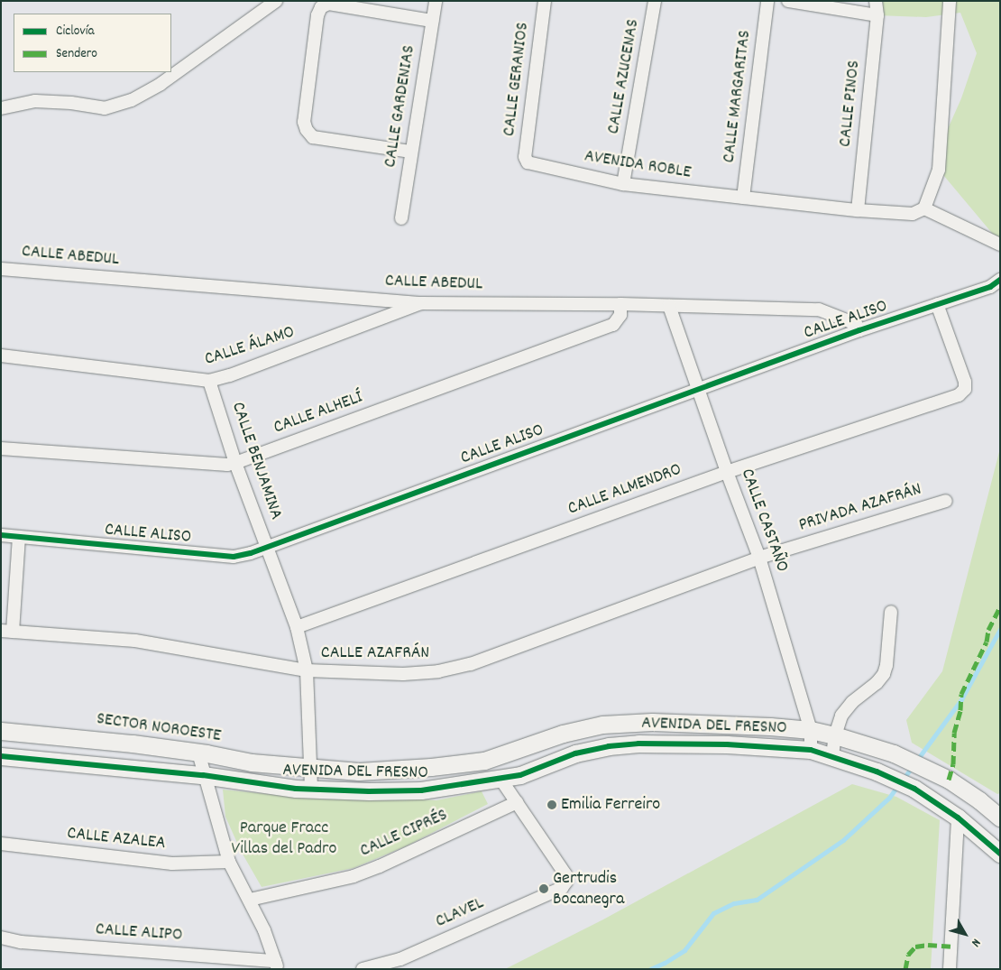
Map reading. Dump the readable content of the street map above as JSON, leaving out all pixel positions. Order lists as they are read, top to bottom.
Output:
{
  "streets": {
    "street": [
      "CALLE AZUCENAS",
      "CALLE GERANIOS",
      "CALLE MARGARITAS",
      "CALLE PINOS",
      "CALLE GARDENIAS",
      "AVENIDA ROBLE",
      "CALLE ABEDUL",
      "CALLE ALISO",
      "CALLE ÁLAMO",
      "CALLE ALHELÍ",
      "CALLE BENJAMINA",
      "CALLE ALMENDRO",
      "PRIVADA AZAFRÁN",
      "CALLE CASTAÑO",
      "CALLE AZAFRÁN",
      "AVENIDA DEL FRESNO",
      "SECTOR NOROESTE",
      "CALLE CIPRÉS",
      "CALLE AZALEA",
      "CLAVEL",
      "CALLE ALIPO"
    ]
  },
  "crossings": [
    ["CALLE AZUCENAS", "AVENIDA ROBLE"],
    ["CALLE GERANIOS", "AVENIDA ROBLE"],
    ["CALLE MARGARITAS", "AVENIDA ROBLE"],
    ["CALLE PINOS", "AVENIDA ROBLE"],
    ["CALLE ABEDUL", "CALLE ALISO"],
    ["CALLE ABEDUL", "CALLE ÁLAMO"],
    ["CALLE ABEDUL", "CALLE ALHELÍ"],
    ["CALLE ABEDUL", "CALLE CASTAÑO"],
    ["CALLE ALISO", "CALLE BENJAMINA"],
    ["CALLE ALISO", "CALLE ALMENDRO"],
    ["CALLE ALISO", "CALLE CASTAÑO"],
    ["CALLE ÁLAMO", "CALLE BENJAMINA"],
    ["CALLE ALHELÍ", "CALLE BENJAMINA"],
    ["CALLE BENJAMINA", "CALLE ALMENDRO"],
    ["CALLE BENJAMINA", "CALLE AZAFRÁN"],
    ["CALLE BENJAMINA", "AVENIDA DEL FRESNO"],
    ["CALLE BENJAMINA", "SECTOR NOROESTE"],
    ["CALLE ALMENDRO", "CALLE CASTAÑO"],
    ["PRIVADA AZAFRÁN", "CALLE CASTAÑO"],
    ["PRIVADA AZAFRÁN", "CALLE AZAFRÁN"],
    ["CALLE CASTAÑO", "CALLE AZAFRÁN"],
    ["CALLE CASTAÑO", "AVENIDA DEL FRESNO"],
    ["AVENIDA DEL FRESNO", "SECTOR NOROESTE"],
    ["CALLE CIPRÉS", "CLAVEL"]
  ],
  "parks": ["Parque Fracc Villas del Padro"],
  "places": ["Emilia Ferreiro", "Gertrudis Bocanegra"],
  "legend": ["Ciclovía", "Sendero"],
  "north": "bottom right"
}
